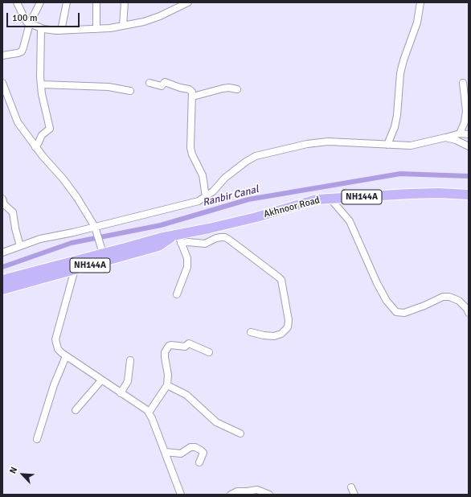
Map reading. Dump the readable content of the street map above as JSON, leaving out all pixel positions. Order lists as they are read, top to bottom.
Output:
{
  "streets": {
    "highway": ["NH144A", "Akhnoor Road"]
  },
  "water": ["Ranbir Canal"],
  "scale_bar": "100 m",
  "north": "top left"
}
